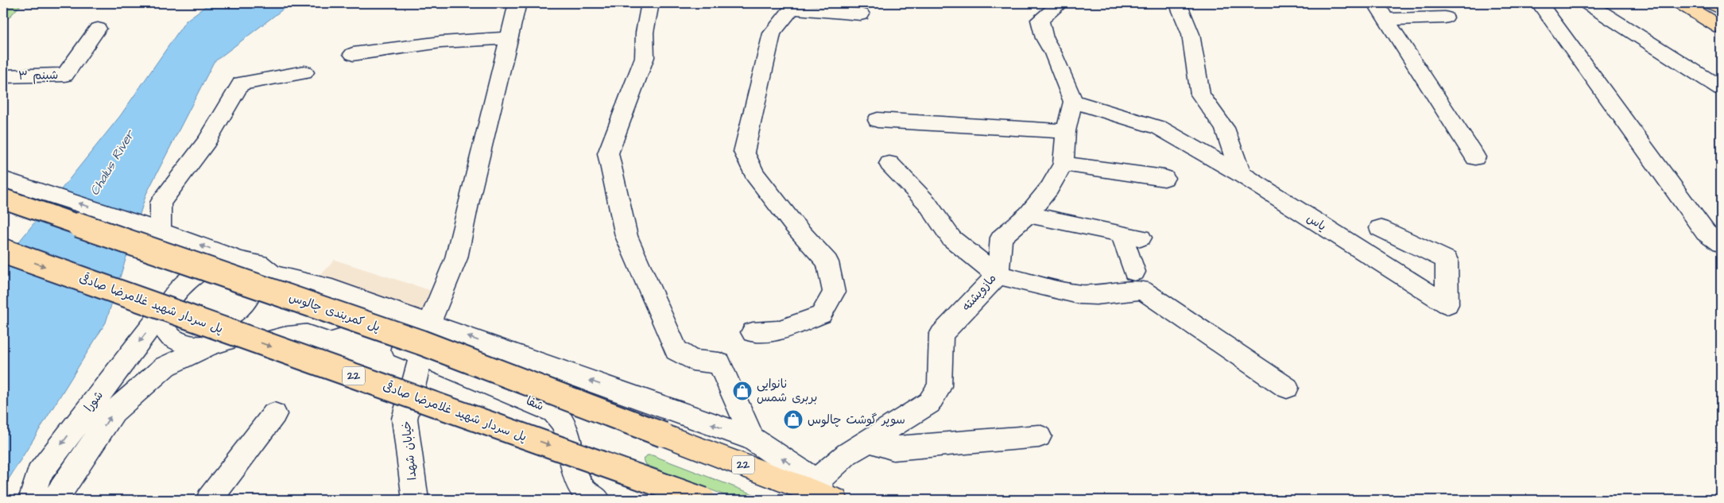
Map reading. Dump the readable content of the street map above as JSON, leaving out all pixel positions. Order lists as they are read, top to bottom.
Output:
{
  "streets": {
    "highway": ["پل سردار شهید غلامرضا صادقی", "پل کمربندی چالوس", "22"],
    "street": [
      "شبنم ۳",
      "یاس",
      "مازوپشته",
      "شورا",
      "شفا",
      "خیابان شهدا"
    ]
  },
  "crossings": [
    ["یاس", "مازوپشته"],
    ["مازوپشته", "پل کمربندی چالوس"],
    ["شفا", "خیابان شهدا"]
  ],
  "one_way": ["پل سردار شهید غلامرضا صادقی"],
  "water": ["Chalus River"],
  "places": {
    "shop": ["نانوایی بربری شمس", "سوپر گوشت چالوس"]
  }
}
